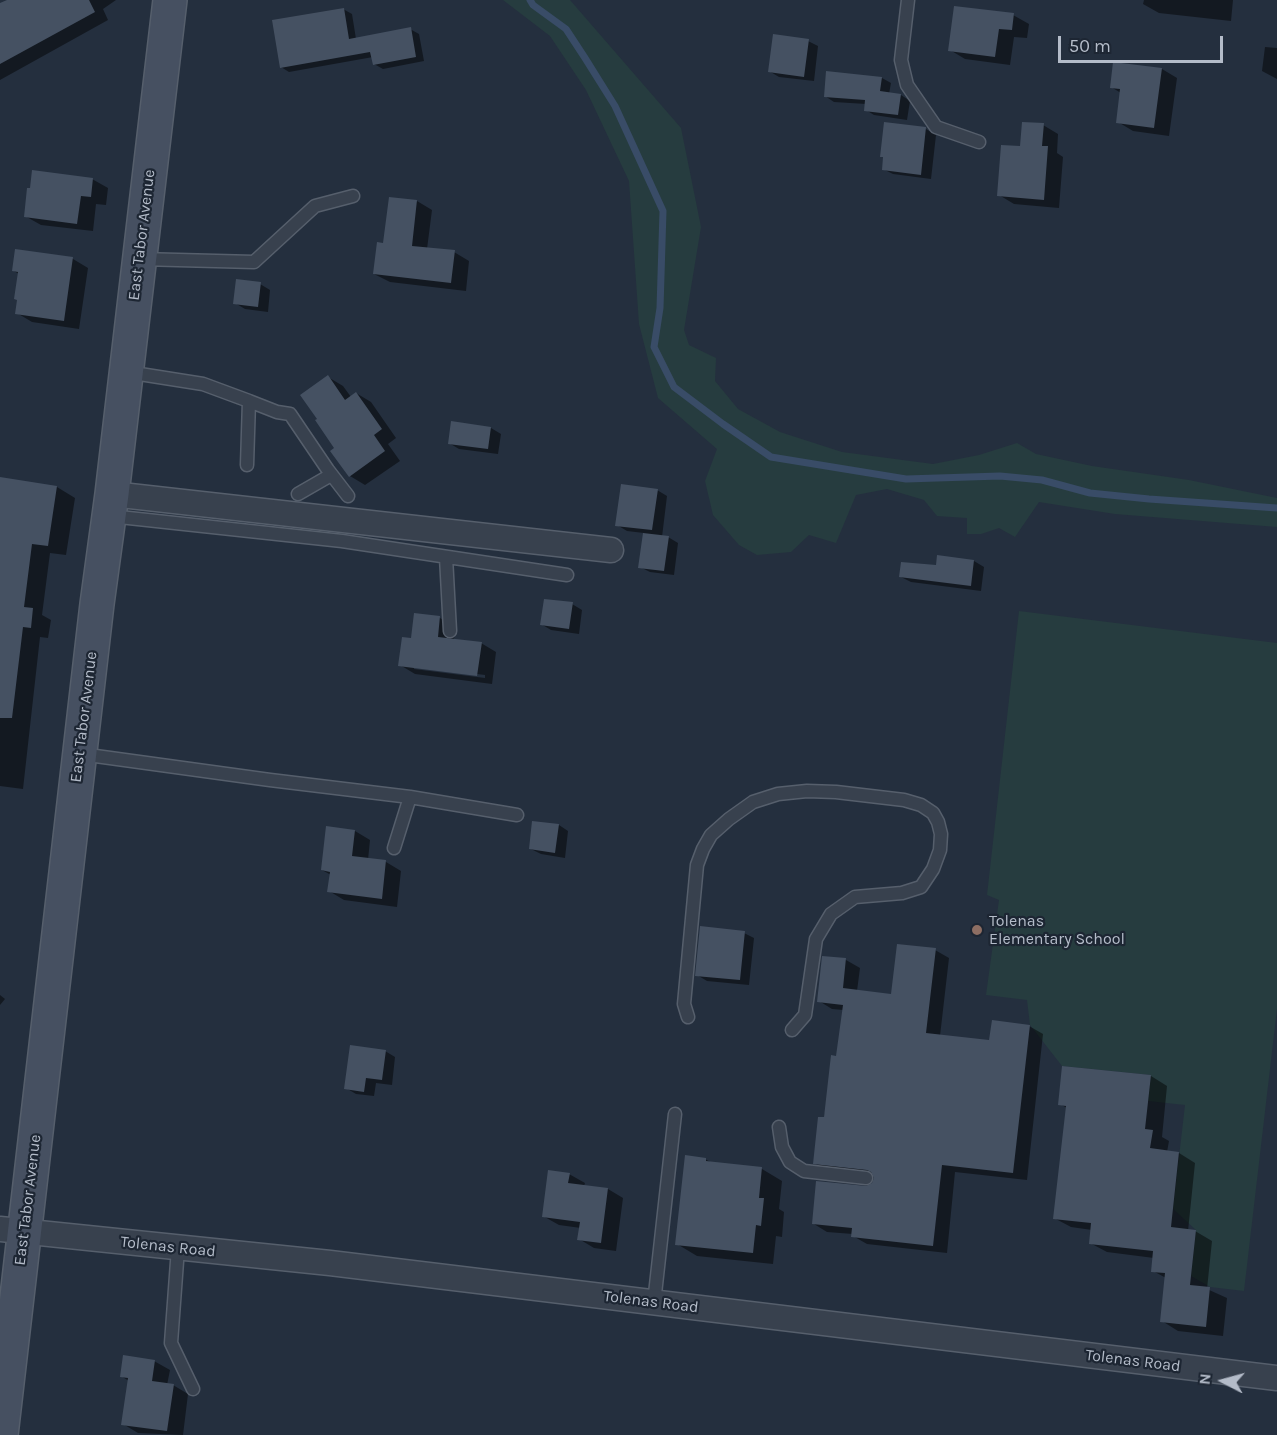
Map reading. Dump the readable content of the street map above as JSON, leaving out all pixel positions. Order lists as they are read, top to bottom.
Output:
{
  "streets": {
    "main road": ["East Tabor Avenue"],
    "street": ["Tolenas Road"]
  },
  "crossings": [
    ["East Tabor Avenue", "Tolenas Road"]
  ],
  "places": ["Tolenas Elementary School"],
  "scale_bar": "50 m",
  "north": "left"
}
